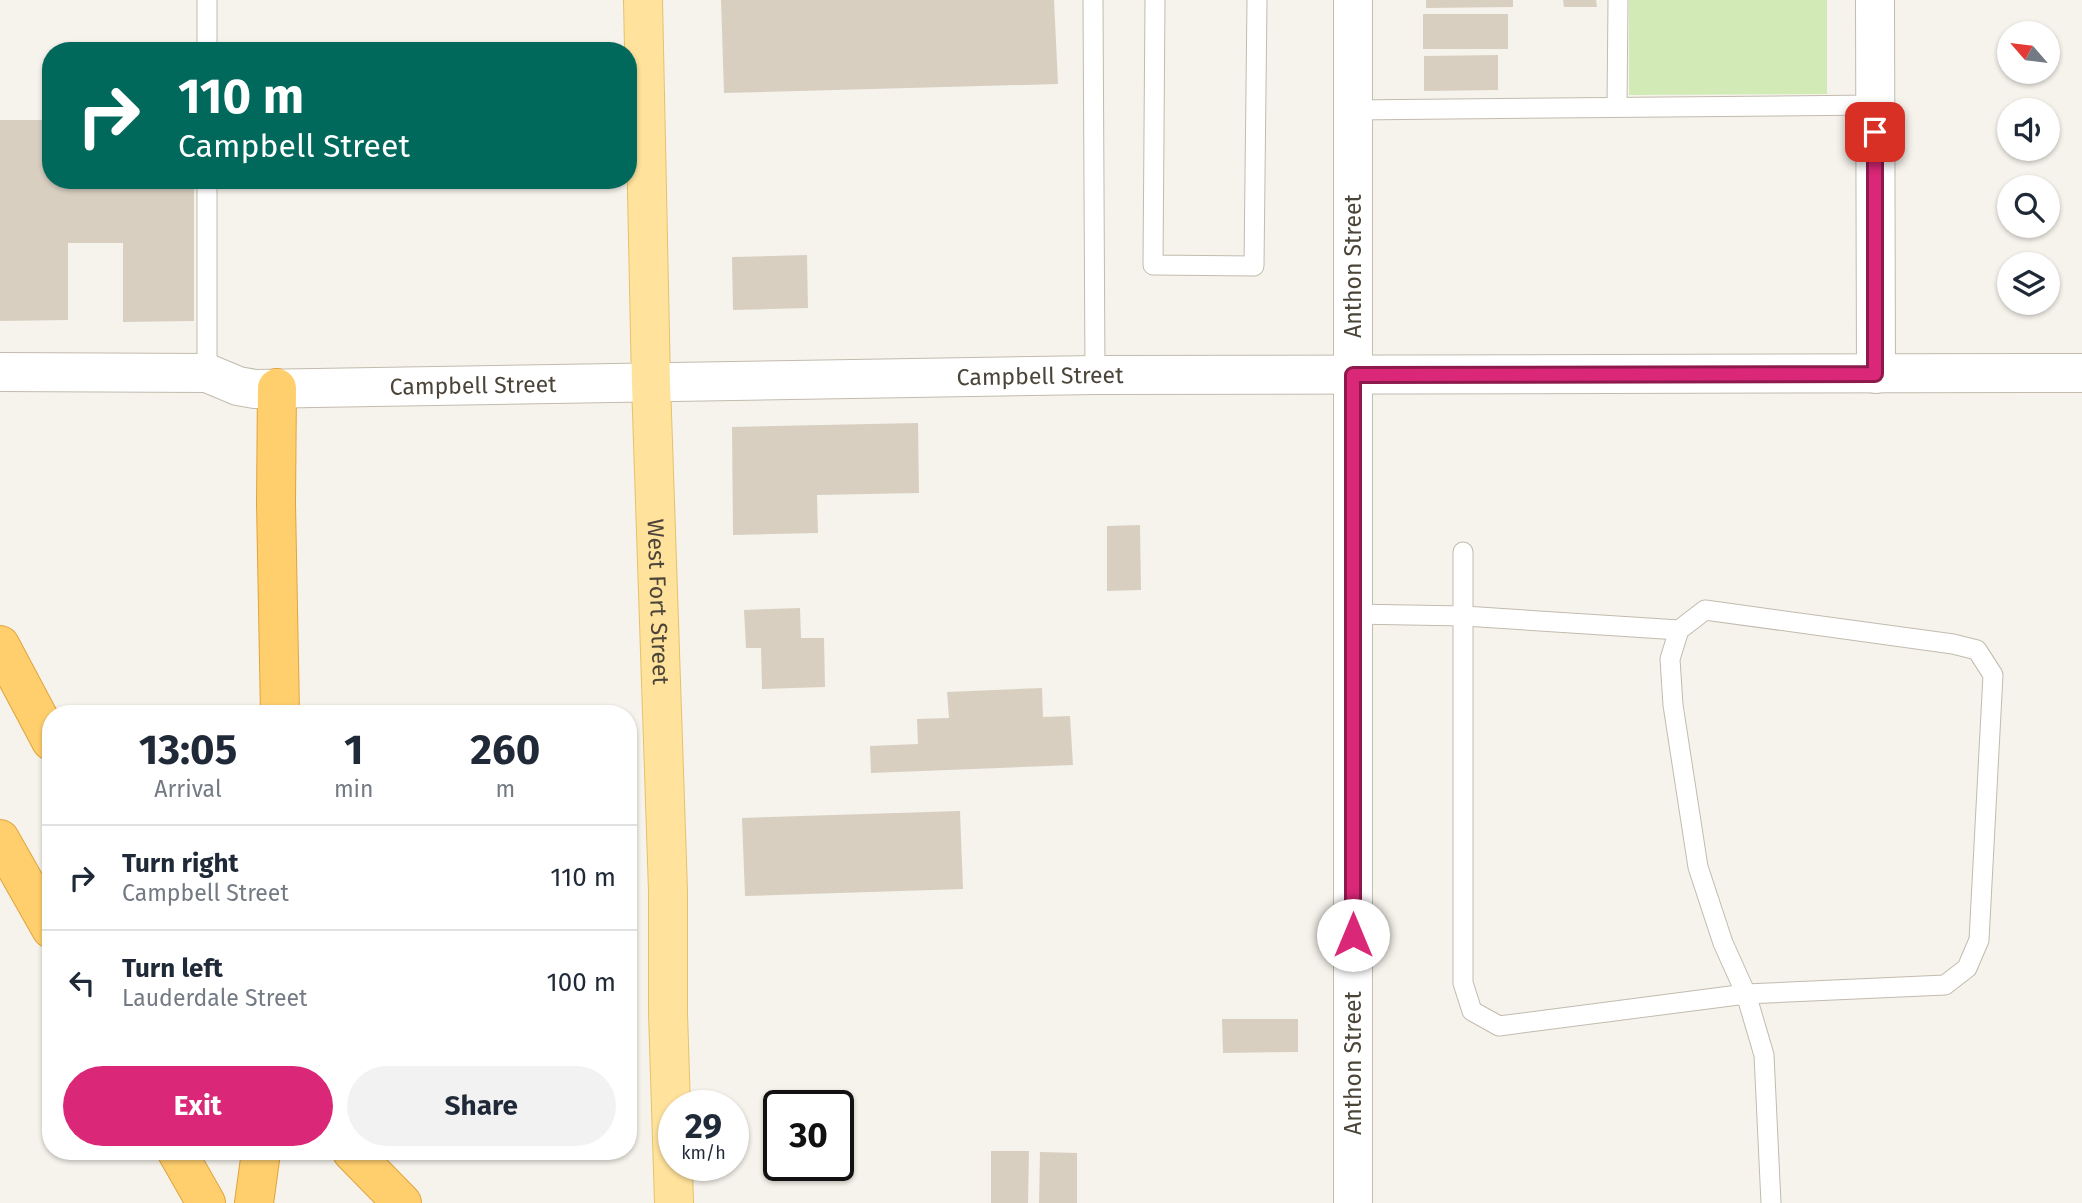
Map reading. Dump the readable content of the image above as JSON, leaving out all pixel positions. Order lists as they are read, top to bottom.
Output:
{
  "streets": {
    "main road": ["West Fort Street"],
    "street": ["Anthon Street", "Campbell Street"]
  },
  "crossings": [
    ["Anthon Street", "Campbell Street"],
    ["Campbell Street", "West Fort Street"]
  ],
  "north": "top left",
  "page": {
    "turn": ["110 m", "Campbell Street"],
    "eta": [
      "13:05",
      "Arrival",
      "1",
      "min",
      "260",
      "m"
    ],
    "list": [
      {
        "name": "Turn right",
        "note": "Campbell Street",
        "value": "110 m"
      },
      {
        "name": "Turn left",
        "note": "Lauderdale Street",
        "value": "100 m"
      }
    ],
    "buttons": ["Exit", "Share"],
    "speed": "29 km/h",
    "limit": "30"
  }
}
